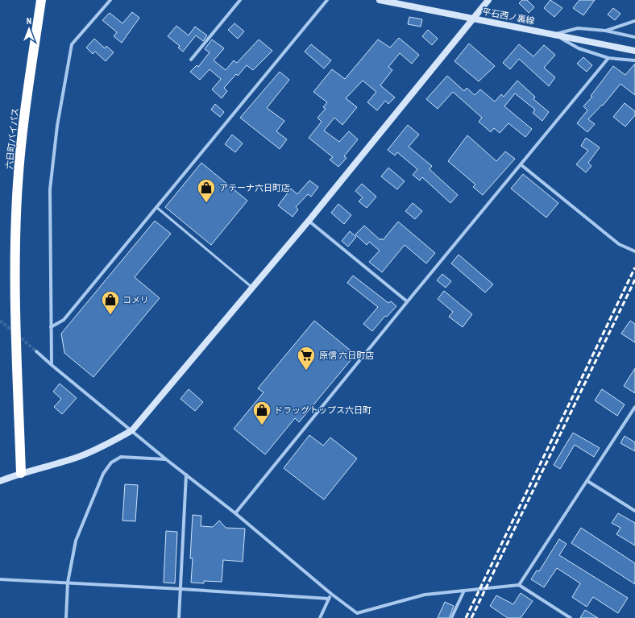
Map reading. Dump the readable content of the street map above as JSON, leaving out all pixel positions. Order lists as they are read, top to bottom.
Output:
{
  "streets": {
    "highway": ["六日町バイパス"],
    "street": ["平石西ノ裏線"]
  },
  "places": {
    "shop": ["アテーナ六日町店", "コメリ", "ドラッグトップス六日町"],
    "supermarket": ["原信 六日町店"]
  },
  "north": "top"
}
